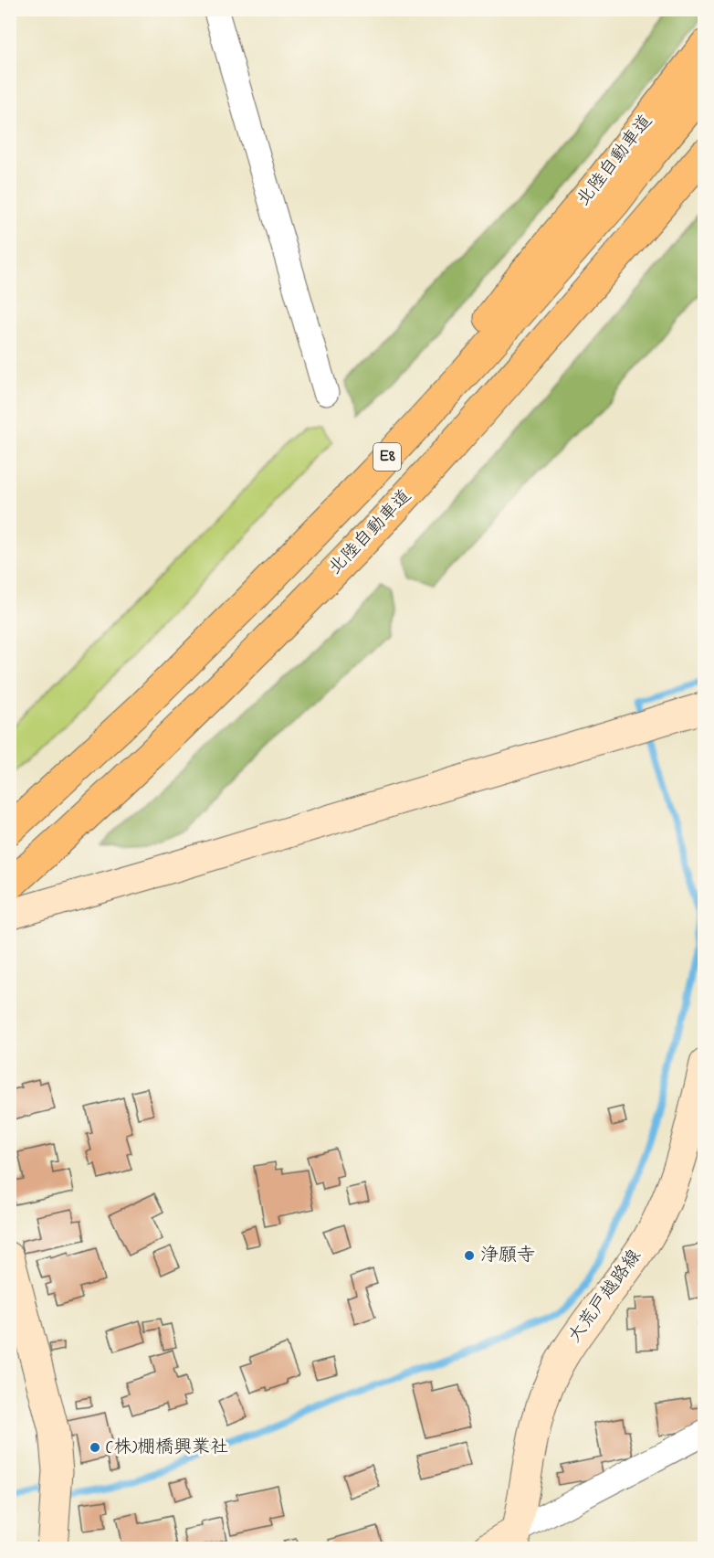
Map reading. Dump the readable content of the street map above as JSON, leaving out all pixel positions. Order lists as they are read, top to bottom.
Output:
{
  "streets": {
    "highway": ["北陸自動車道", "E8"],
    "main road": ["大荒戸越路線"]
  },
  "places": ["浄願寺", "(株)棚橋興業社"]
}
